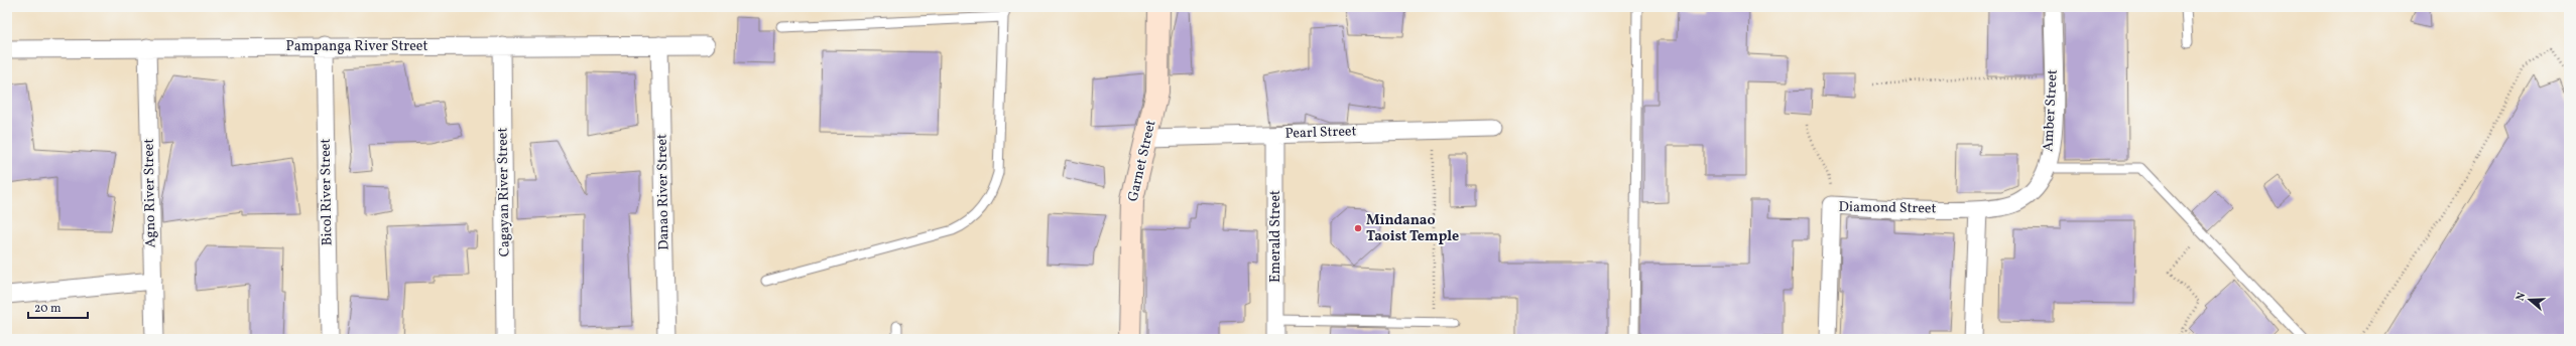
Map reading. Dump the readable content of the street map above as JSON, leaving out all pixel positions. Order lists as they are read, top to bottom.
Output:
{
  "streets": {
    "street": [
      "Pampanga River Street",
      "Amber Street",
      "Pearl Street",
      "Garnet Street",
      "Bicol River Street",
      "Cagayan River Street",
      "Danao River Street",
      "Agno River Street",
      "Diamond Street",
      "Emerald Street"
    ]
  },
  "crossings": [
    ["Pampanga River Street", "Bicol River Street"],
    ["Pampanga River Street", "Cagayan River Street"],
    ["Pampanga River Street", "Danao River Street"],
    ["Pampanga River Street", "Agno River Street"],
    ["Amber Street", "Diamond Street"],
    ["Pearl Street", "Garnet Street"],
    ["Pearl Street", "Emerald Street"]
  ],
  "places": ["Mindanao Taoist Temple"],
  "scale_bar": "20 m",
  "north": "left"
}
